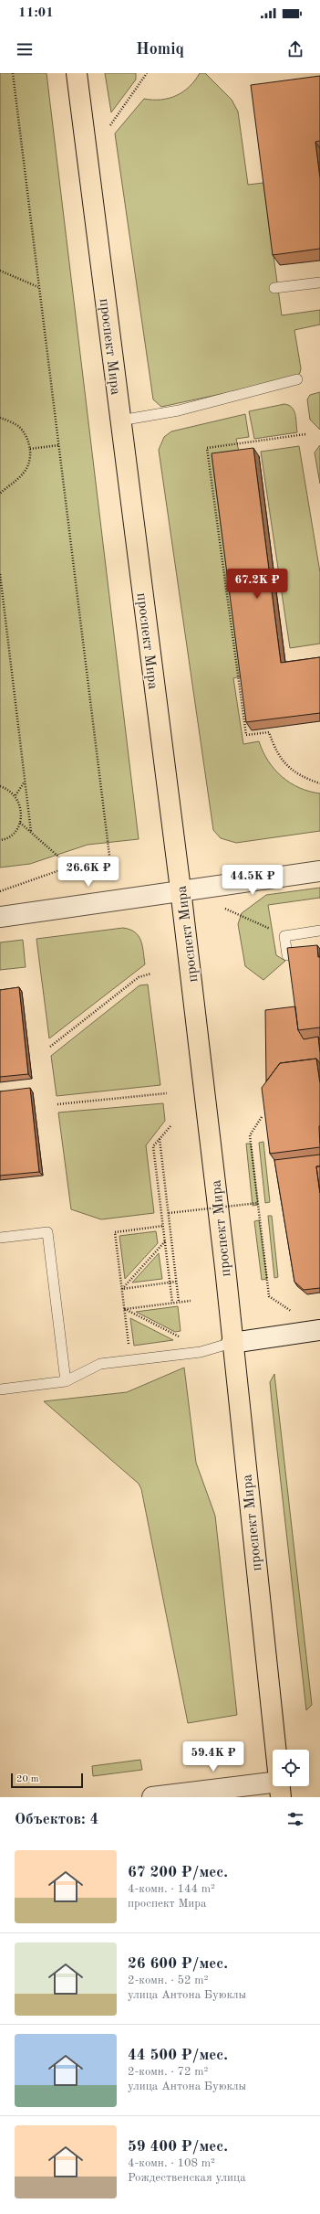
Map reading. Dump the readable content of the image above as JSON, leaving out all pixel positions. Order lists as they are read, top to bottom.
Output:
{
  "streets": {
    "main road": ["проспект Мира"]
  },
  "scale_bar": "20 m",
  "page": {
    "status": "11:01",
    "header": "Homiq",
    "price": [
      "67.2K ₽",
      "26.6K ₽",
      "44.5K ₽",
      "59.4K ₽"
    ],
    "scale": "20 m",
    "heading": "Объектов: 4",
    "list": [
      {
        "name": "67 200 ₽/мес.",
        "note": "4-комн. · 144 m² · проспект Мира"
      },
      {
        "name": "26 600 ₽/мес.",
        "note": "2-комн. · 52 m² · улица Антона Буюклы"
      },
      {
        "name": "44 500 ₽/мес.",
        "note": "2-комн. · 72 m² · улица Антона Буюклы"
      },
      {
        "name": "59 400 ₽/мес.",
        "note": "4-комн. · 108 m² · Рождественская улица"
      }
    ]
  }
}
